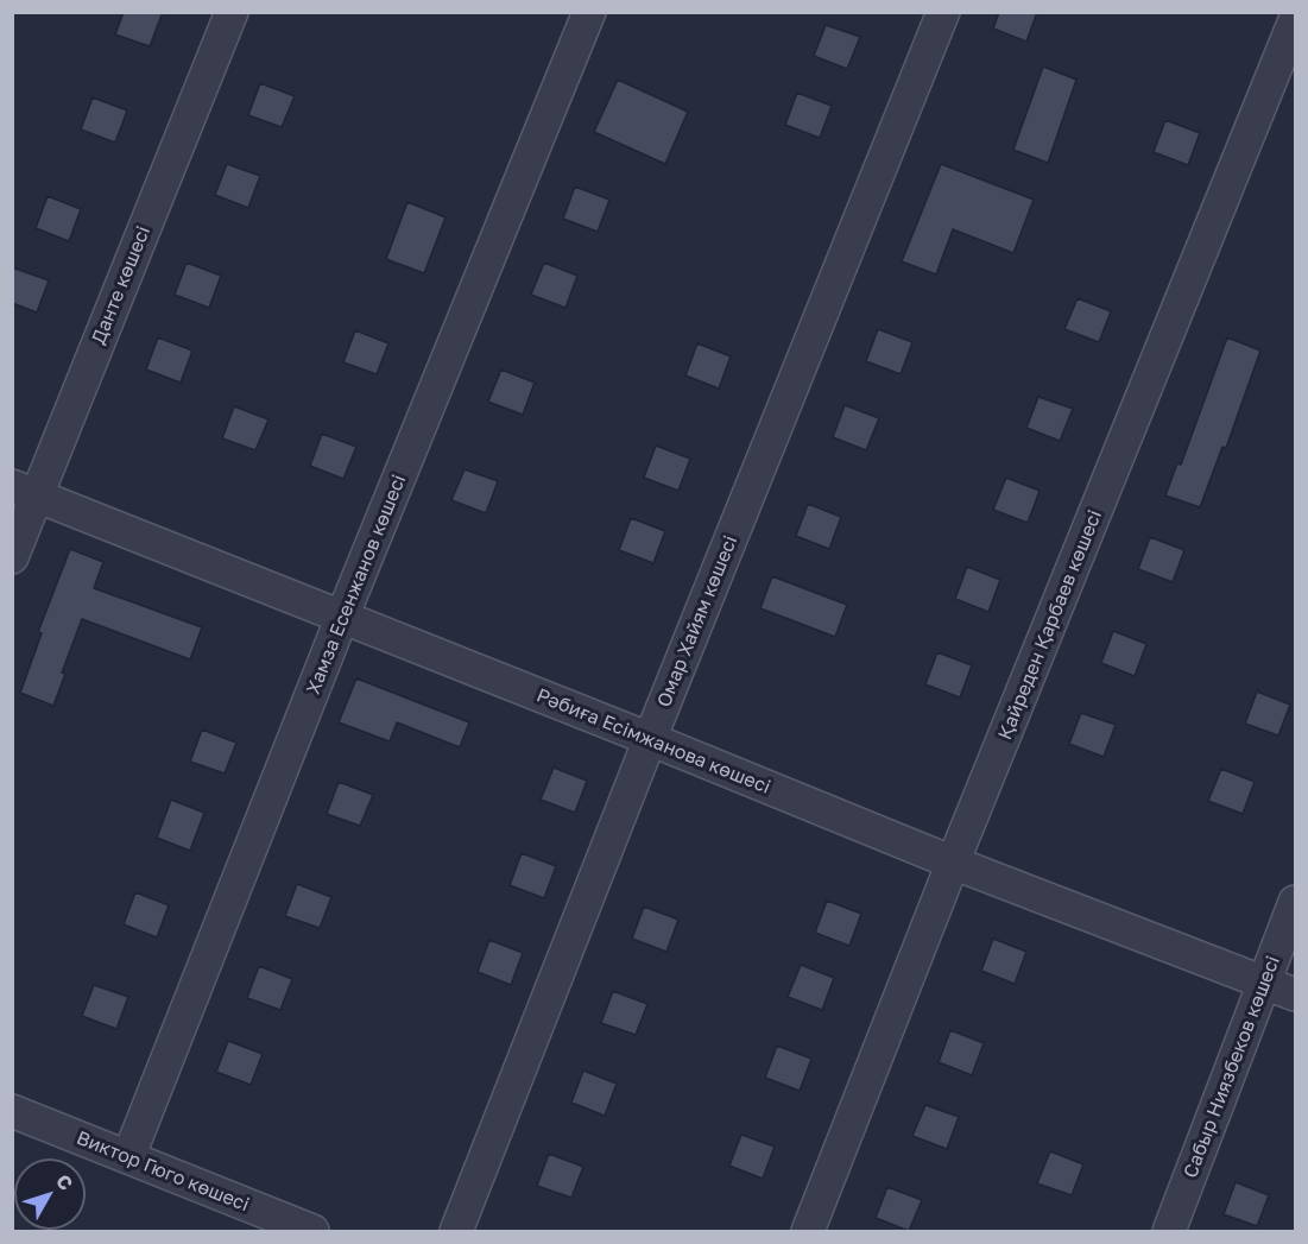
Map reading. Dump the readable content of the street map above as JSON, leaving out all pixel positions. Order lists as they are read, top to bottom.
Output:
{
  "streets": {
    "street": [
      "Данте көшесі",
      "Хамза Есенжанов көшесі",
      "Омар Хайям көшесі",
      "Қайреден Қарбаев көшесі",
      "Рәбиға Есімжанова көшесі",
      "Сабыр Ниязбеков көшесі",
      "Виктор Гюго көшесі"
    ]
  },
  "crossings": [
    ["Данте көшесі", "Рәбиға Есімжанова көшесі"],
    ["Хамза Есенжанов көшесі", "Рәбиға Есімжанова көшесі"],
    ["Хамза Есенжанов көшесі", "Виктор Гюго көшесі"],
    ["Омар Хайям көшесі", "Рәбиға Есімжанова көшесі"],
    ["Қайреден Қарбаев көшесі", "Рәбиға Есімжанова көшесі"],
    ["Рәбиға Есімжанова көшесі", "Сабыр Ниязбеков көшесі"]
  ],
  "north": "top right"
}
